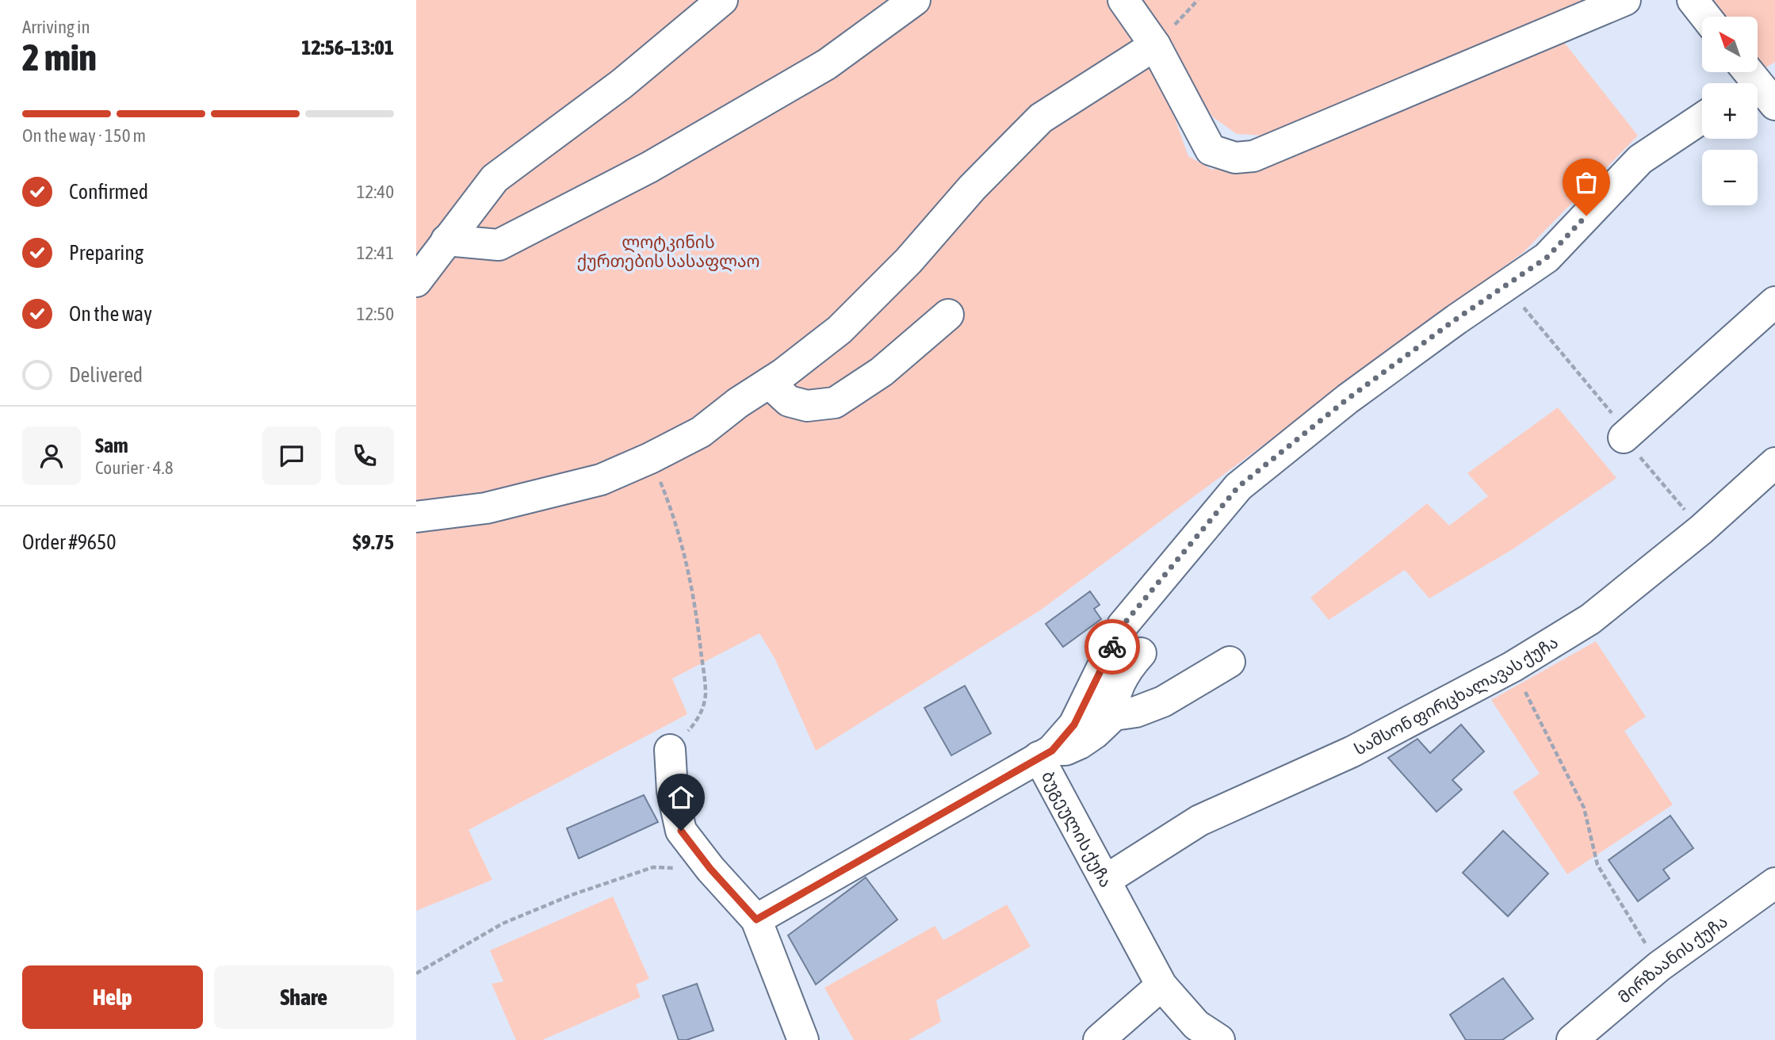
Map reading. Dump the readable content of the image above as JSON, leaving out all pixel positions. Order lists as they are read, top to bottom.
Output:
{
  "streets": {
    "street": ["სამსონ ფირცხალავას ქუჩა", "ბუგეულის ქუჩა", "მირზაანის ქუჩა"]
  },
  "crossings": [
    ["სამსონ ფირცხალავას ქუჩა", "ბუგეულის ქუჩა"]
  ],
  "parks": ["ლოტკინის ქურთების სასაფლაო"],
  "north": "top left",
  "page": {
    "heading": ["2 min", "Arriving in", "12:56–13:01"],
    "panel": [
      "Sam",
      "Courier · 4.8",
      "Order #9650",
      "$9.75"
    ],
    "map_buttons": ["+", "−"],
    "bar": "On the way · 150 m",
    "list": [
      ["Confirmed", "12:40"],
      ["Preparing", "12:41"],
      ["On the way", "12:50"],
      "Delivered"
    ],
    "buttons": ["Help", "Share"]
  }
}
